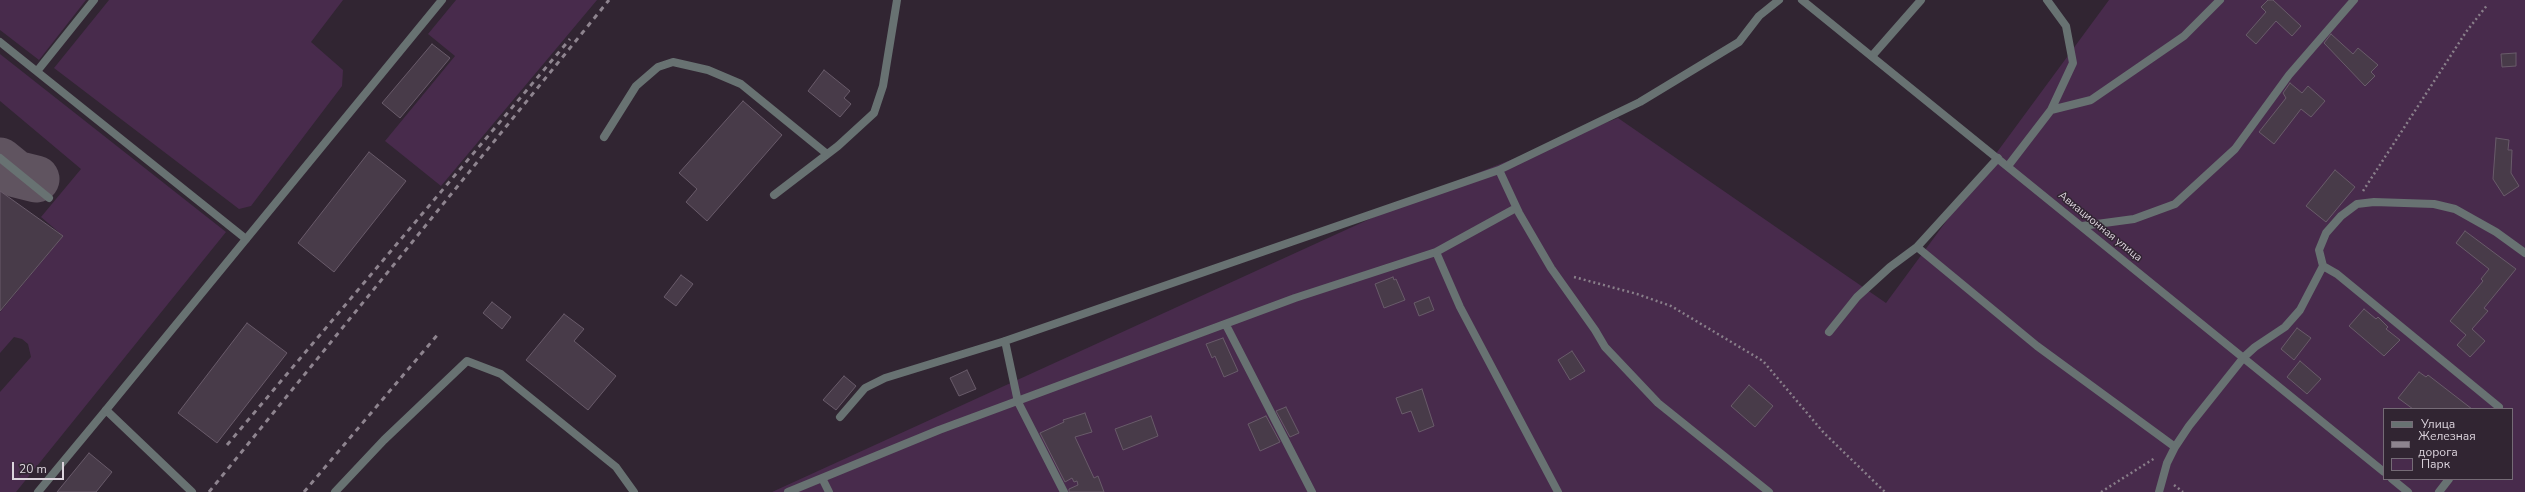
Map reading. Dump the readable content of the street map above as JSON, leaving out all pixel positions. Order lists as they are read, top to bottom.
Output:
{
  "streets": {
    "street": ["Авиационная улица"]
  },
  "legend": ["Улица", "Железная дорога", "Парк"],
  "scale_bar": "20 m"
}
